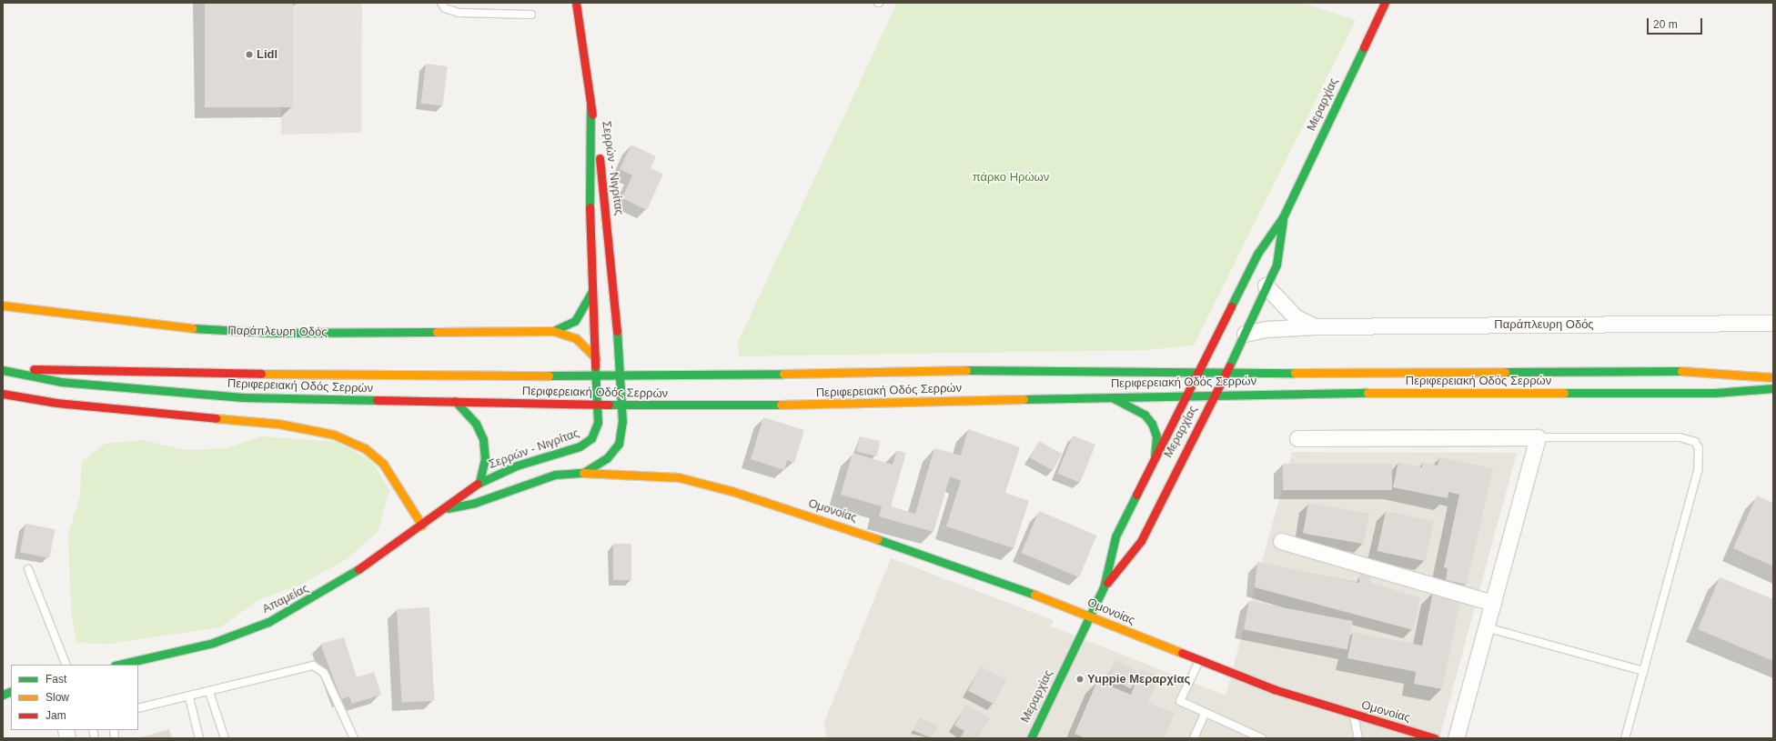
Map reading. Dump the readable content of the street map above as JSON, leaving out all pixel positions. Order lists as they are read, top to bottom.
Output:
{
  "streets": {
    "main road": [
      "Μεραρχίας",
      "Σερρών - Νιγρίτας",
      "Παράπλευρη Οδός",
      "Περιφερειακή Οδός Σερρών",
      "Ομονοίας",
      "Απαμείας"
    ]
  },
  "crossings": [
    ["Μεραρχίας", "Παράπλευρη Οδός"],
    ["Μεραρχίας", "Περιφερειακή Οδός Σερρών"],
    ["Μεραρχίας", "Ομονοίας"],
    ["Σερρών - Νιγρίτας", "Περιφερειακή Οδός Σερρών"],
    ["Σερρών - Νιγρίτας", "Ομονοίας"],
    ["Σερρών - Νιγρίτας", "Απαμείας"]
  ],
  "parks": ["πάρκο Ηρώων"],
  "places": ["Lidl", "Yuppie Μεραρχίας"],
  "legend": ["Fast", "Slow", "Jam"],
  "scale_bar": "20 m"
}
